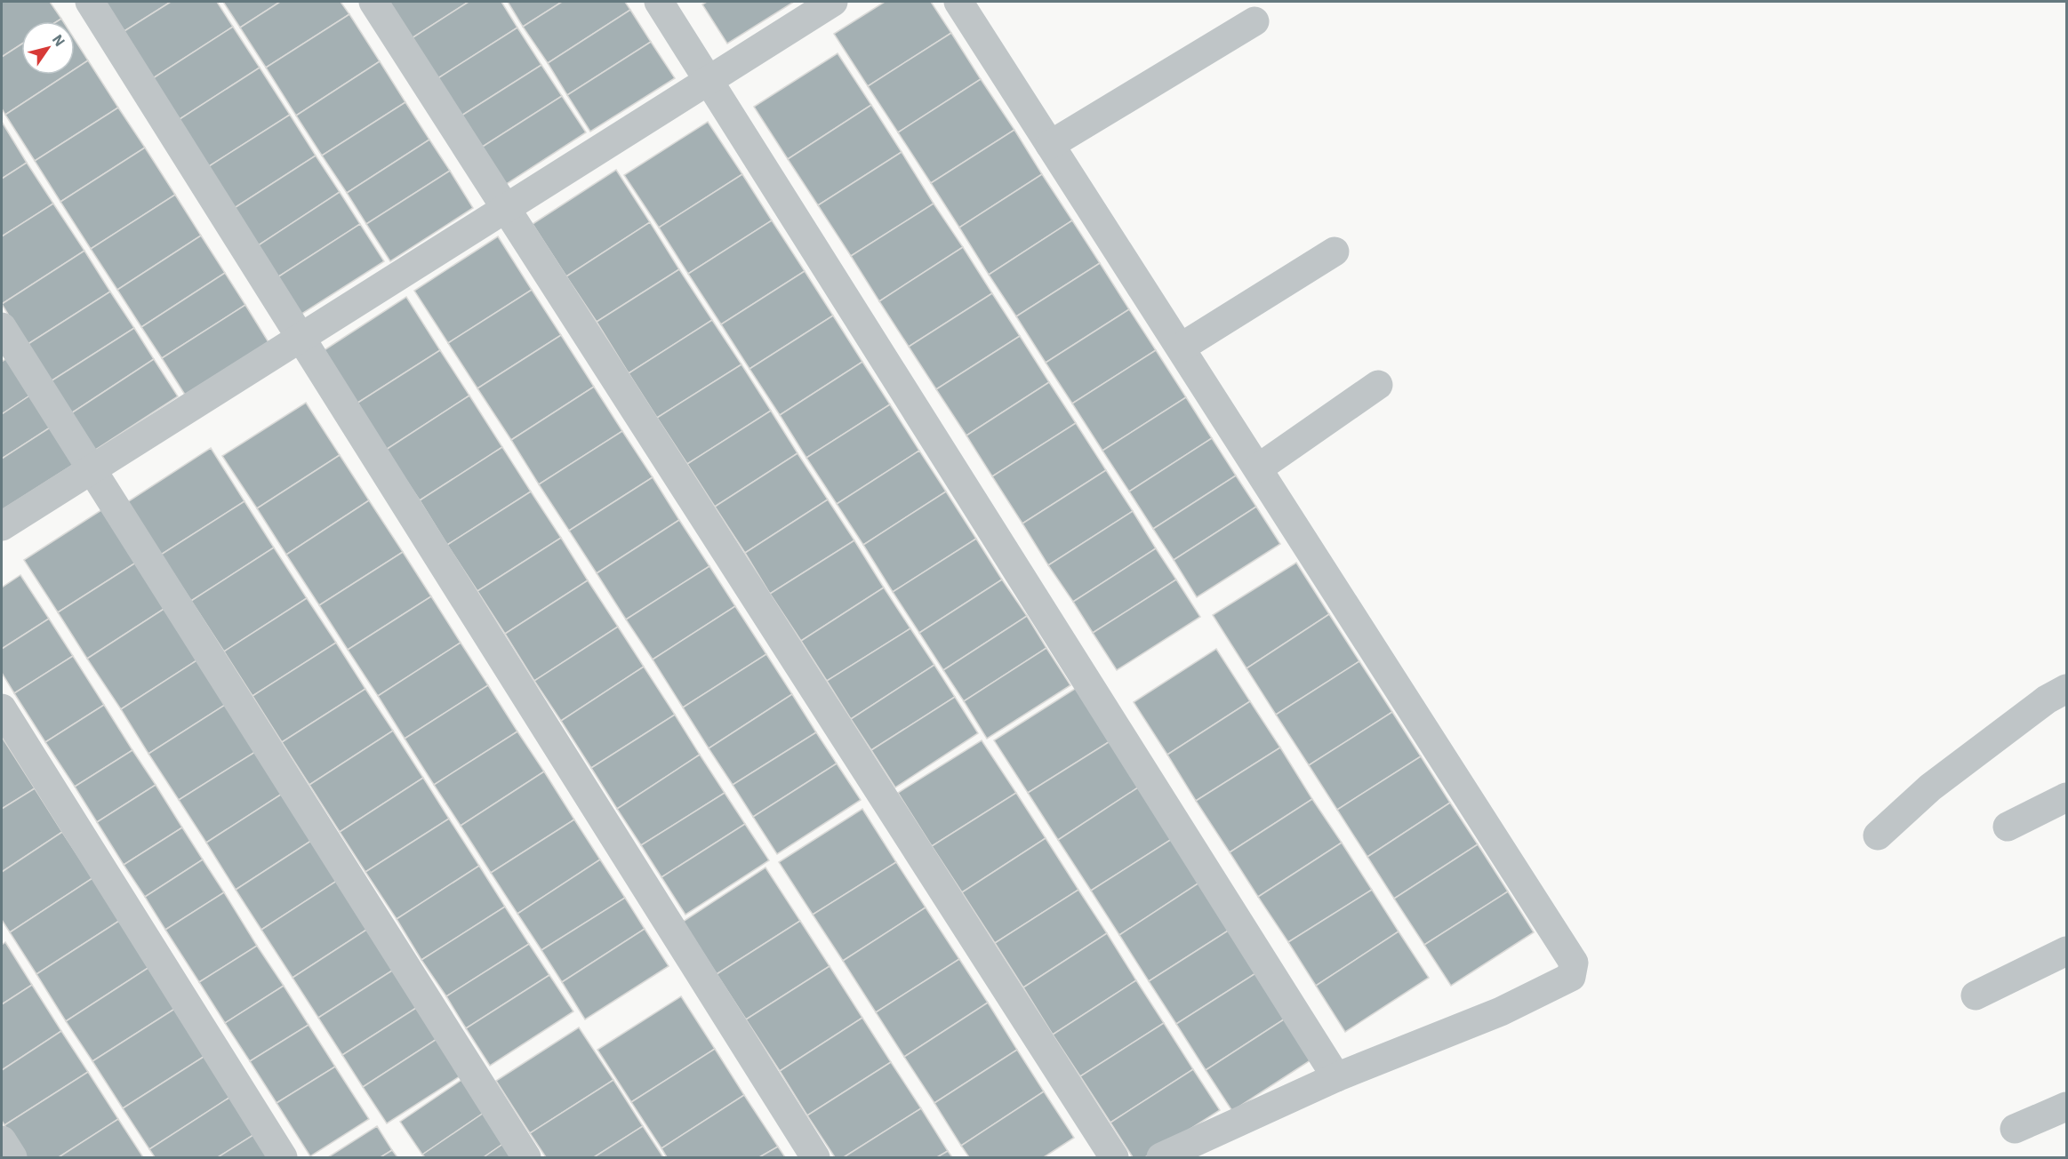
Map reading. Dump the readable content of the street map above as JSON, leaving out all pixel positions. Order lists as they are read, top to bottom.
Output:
{
  "north": "top right"
}
